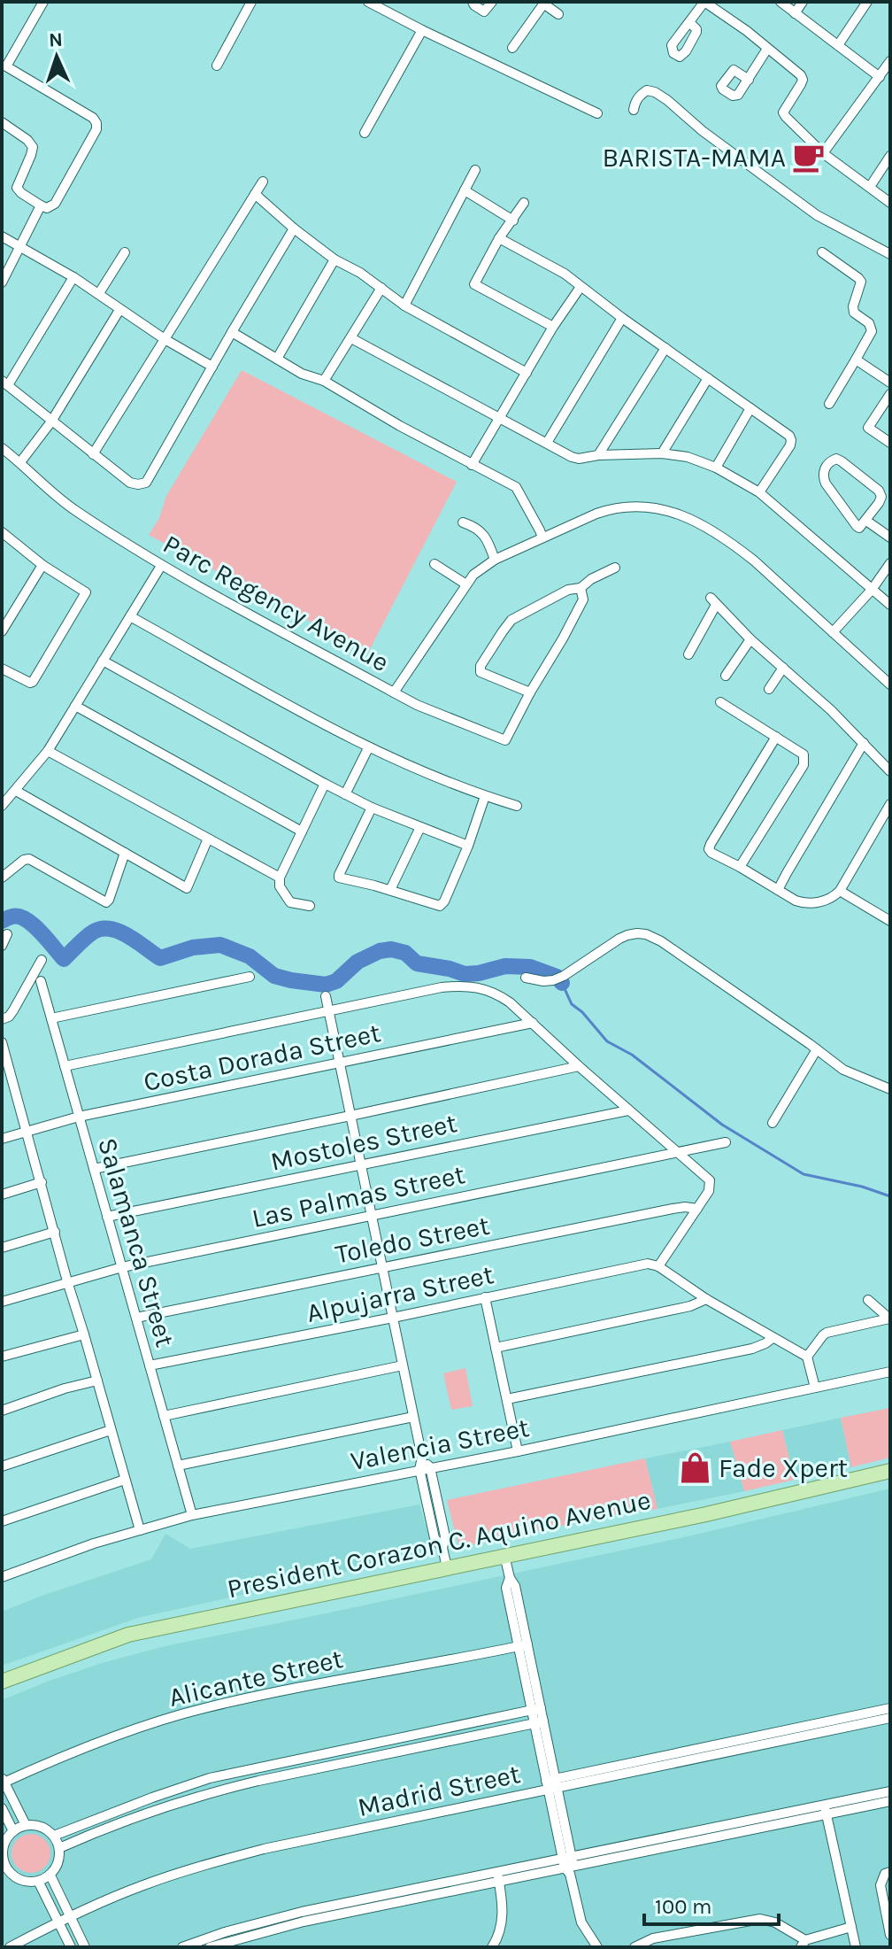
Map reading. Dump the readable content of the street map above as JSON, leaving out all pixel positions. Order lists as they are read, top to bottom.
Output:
{
  "streets": {
    "main road": ["President Corazon C. Aquino Avenue"],
    "street": [
      "Parc Regency Avenue",
      "Costa Dorada Street",
      "Mostoles Street",
      "Las Palmas Street",
      "Toledo Street",
      "Salamanca Street",
      "Alpujarra Street",
      "Valencia Street",
      "Alicante Street",
      "Madrid Street"
    ]
  },
  "crossings": [
    ["Costa Dorada Street", "Salamanca Street"],
    ["Mostoles Street", "Salamanca Street"],
    ["Las Palmas Street", "Salamanca Street"],
    ["Toledo Street", "Salamanca Street"],
    ["Salamanca Street", "Alpujarra Street"],
    ["Salamanca Street", "Valencia Street"]
  ],
  "places": {
    "cafe": ["BARISTA-MAMA"],
    "shop": ["Fade Xpert"]
  },
  "scale_bar": "100 m",
  "north": "top"
}
